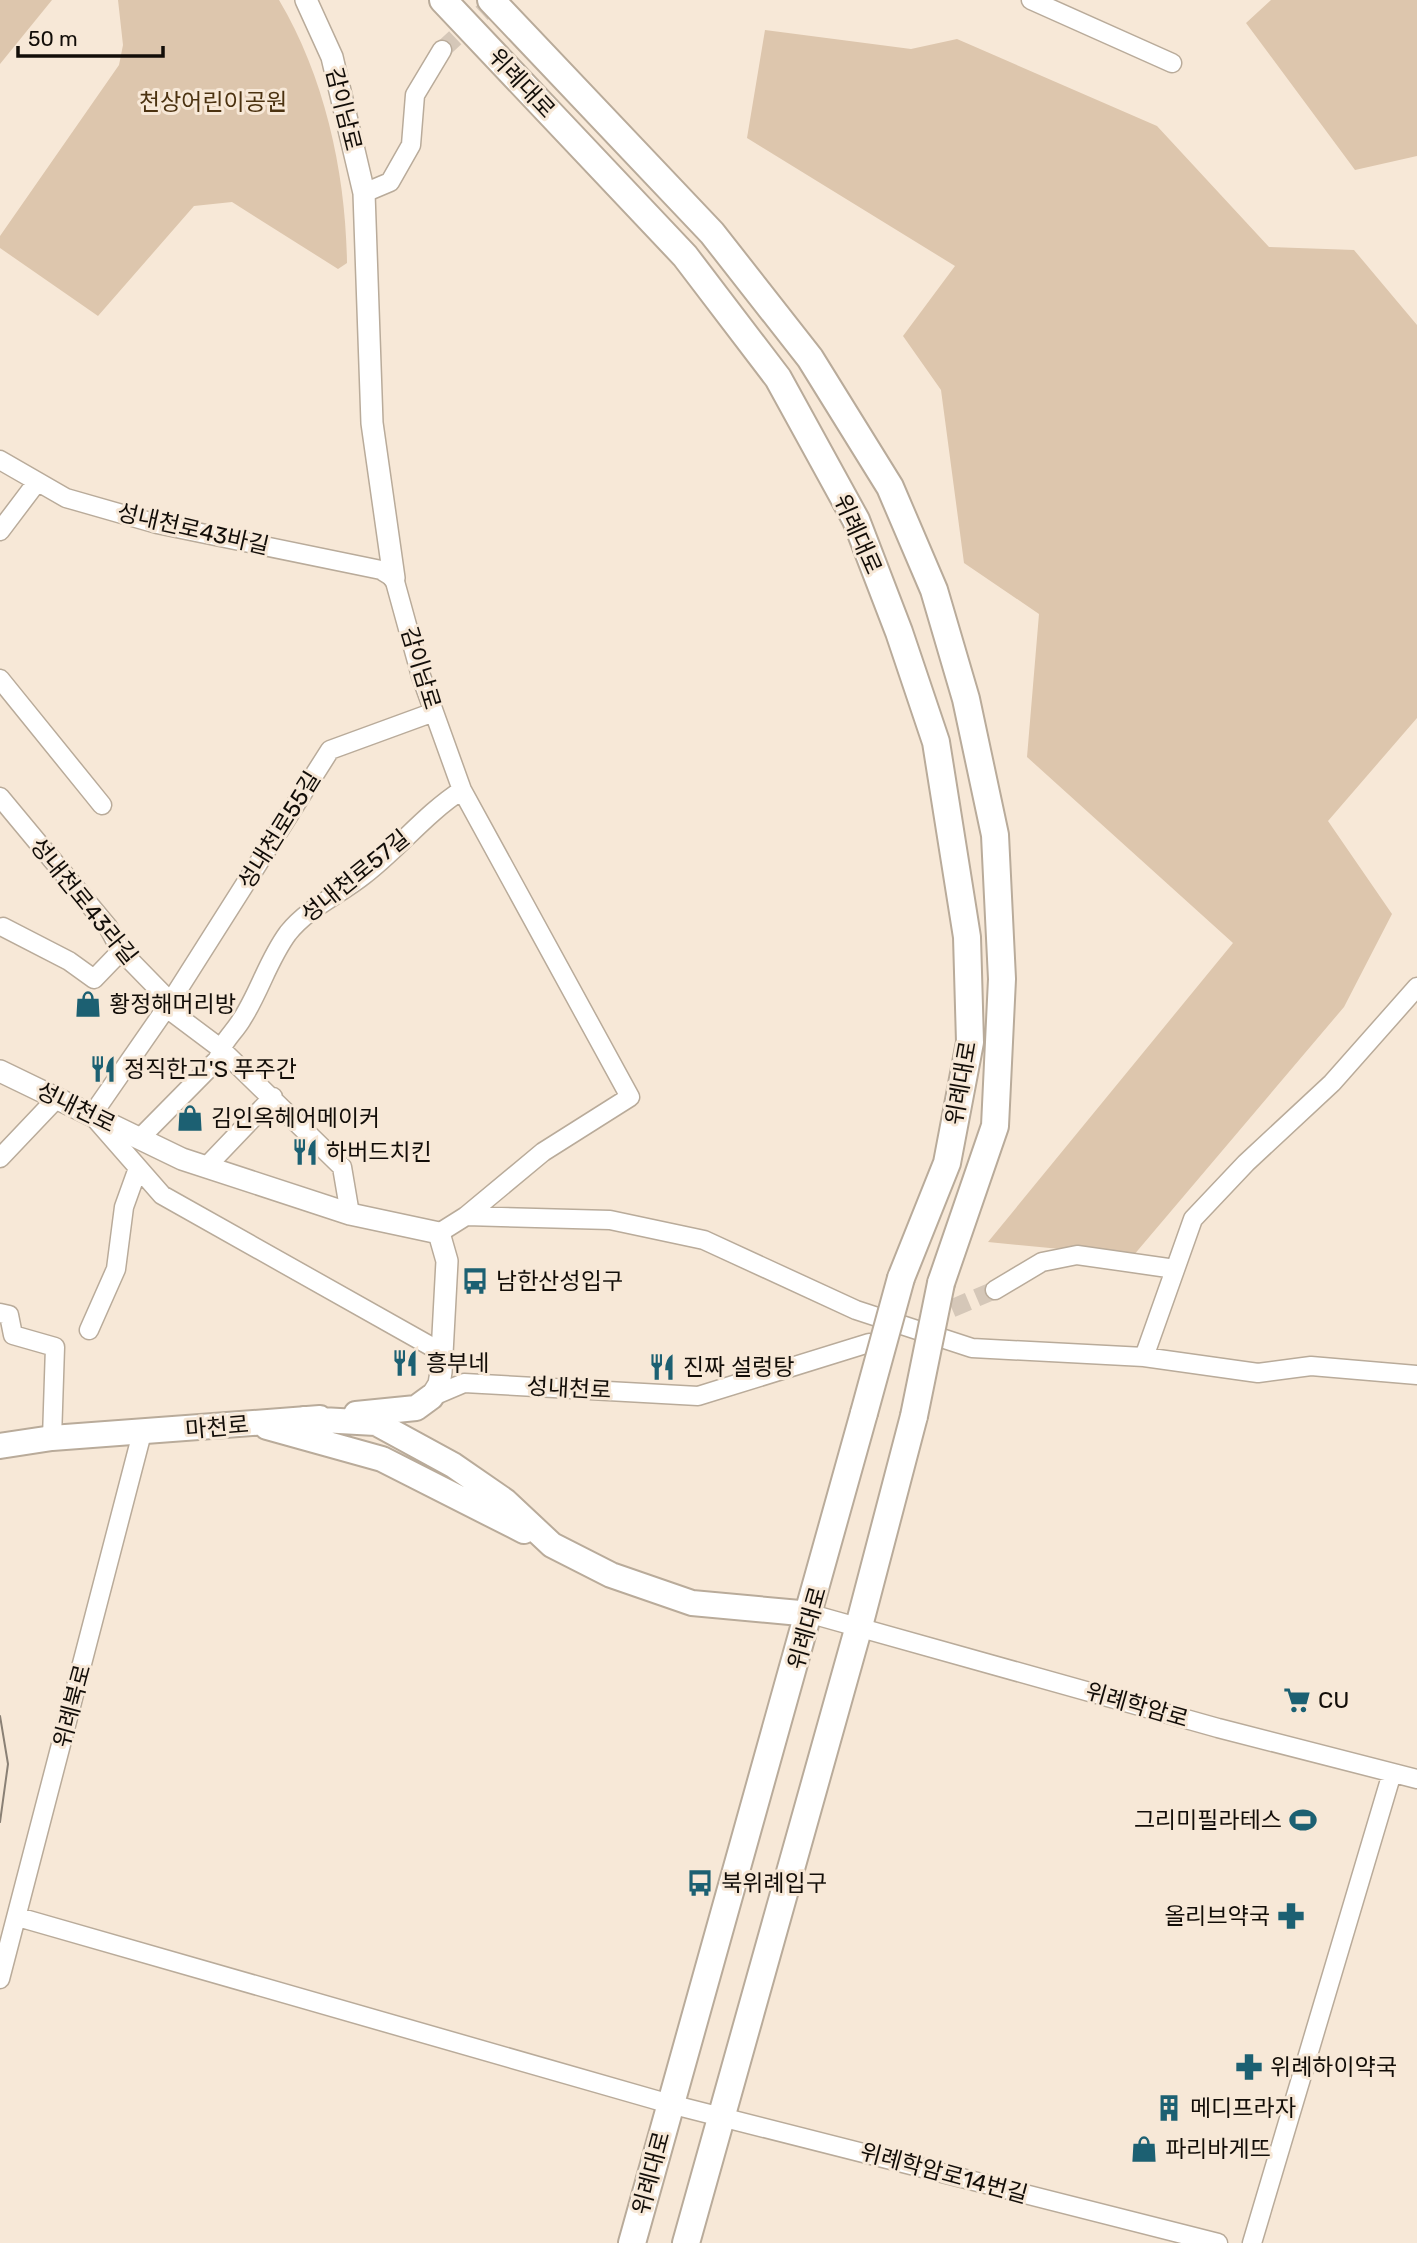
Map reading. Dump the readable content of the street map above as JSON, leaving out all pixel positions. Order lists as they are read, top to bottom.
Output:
{
  "streets": {
    "main road": ["위례대로", "마천로"],
    "street": [
      "감이남로",
      "성내천로43바길",
      "성내천로55길",
      "성내천로57길",
      "성내천로43라길",
      "성내천로",
      "위례학암로",
      "위례북로",
      "위례학암로14번길"
    ]
  },
  "crossings": [
    ["위례대로", "위례학암로"],
    ["위례대로", "위례학암로14번길"],
    ["감이남로", "성내천로43바길"],
    ["감이남로", "성내천로55길"],
    ["감이남로", "성내천로57길"],
    ["성내천로55길", "성내천로43라길"],
    ["성내천로55길", "성내천로"],
    ["성내천로57길", "성내천로"],
    ["성내천로", "마천로"],
    ["마천로", "위례북로"],
    ["위례북로", "위례학암로14번길"]
  ],
  "parks": ["천상어린이공원"],
  "places": {
    "shop": ["황정해머리방", "김인옥헤어메이커", "파리바게뜨"],
    "restaurant": [
      "정직한고'S 푸주간",
      "하버드치킨",
      "흥부네",
      "진짜 설렁탕"
    ],
    "bus stop": ["남한산성입구", "북위례입구"],
    "supermarket": ["CU"],
    "sports": ["그리미필라테스"],
    "pharmacy": ["올리브약국", "위례하이약국"],
    "building": ["메디프라자"]
  },
  "scale_bar": "50 m"
}
